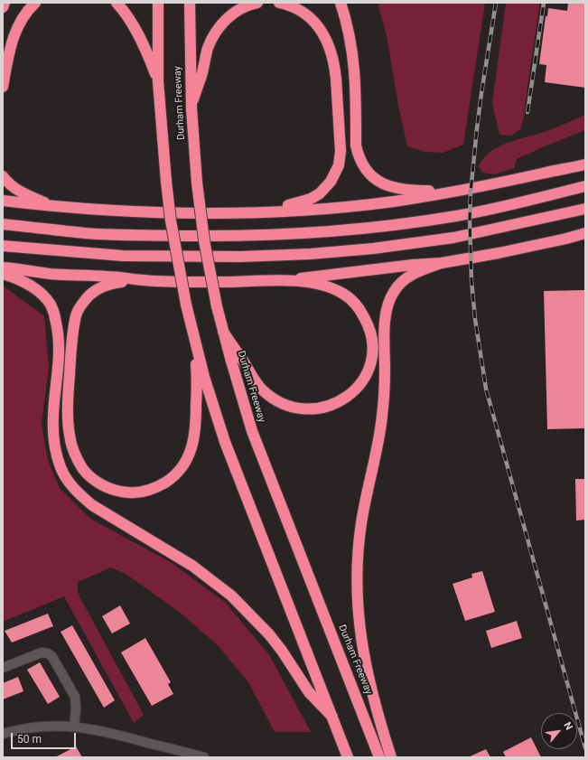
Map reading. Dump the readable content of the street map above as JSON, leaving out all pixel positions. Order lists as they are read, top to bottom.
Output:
{
  "streets": {
    "highway": ["Durham Freeway"]
  },
  "scale_bar": "50 m",
  "north": "top right"
}
